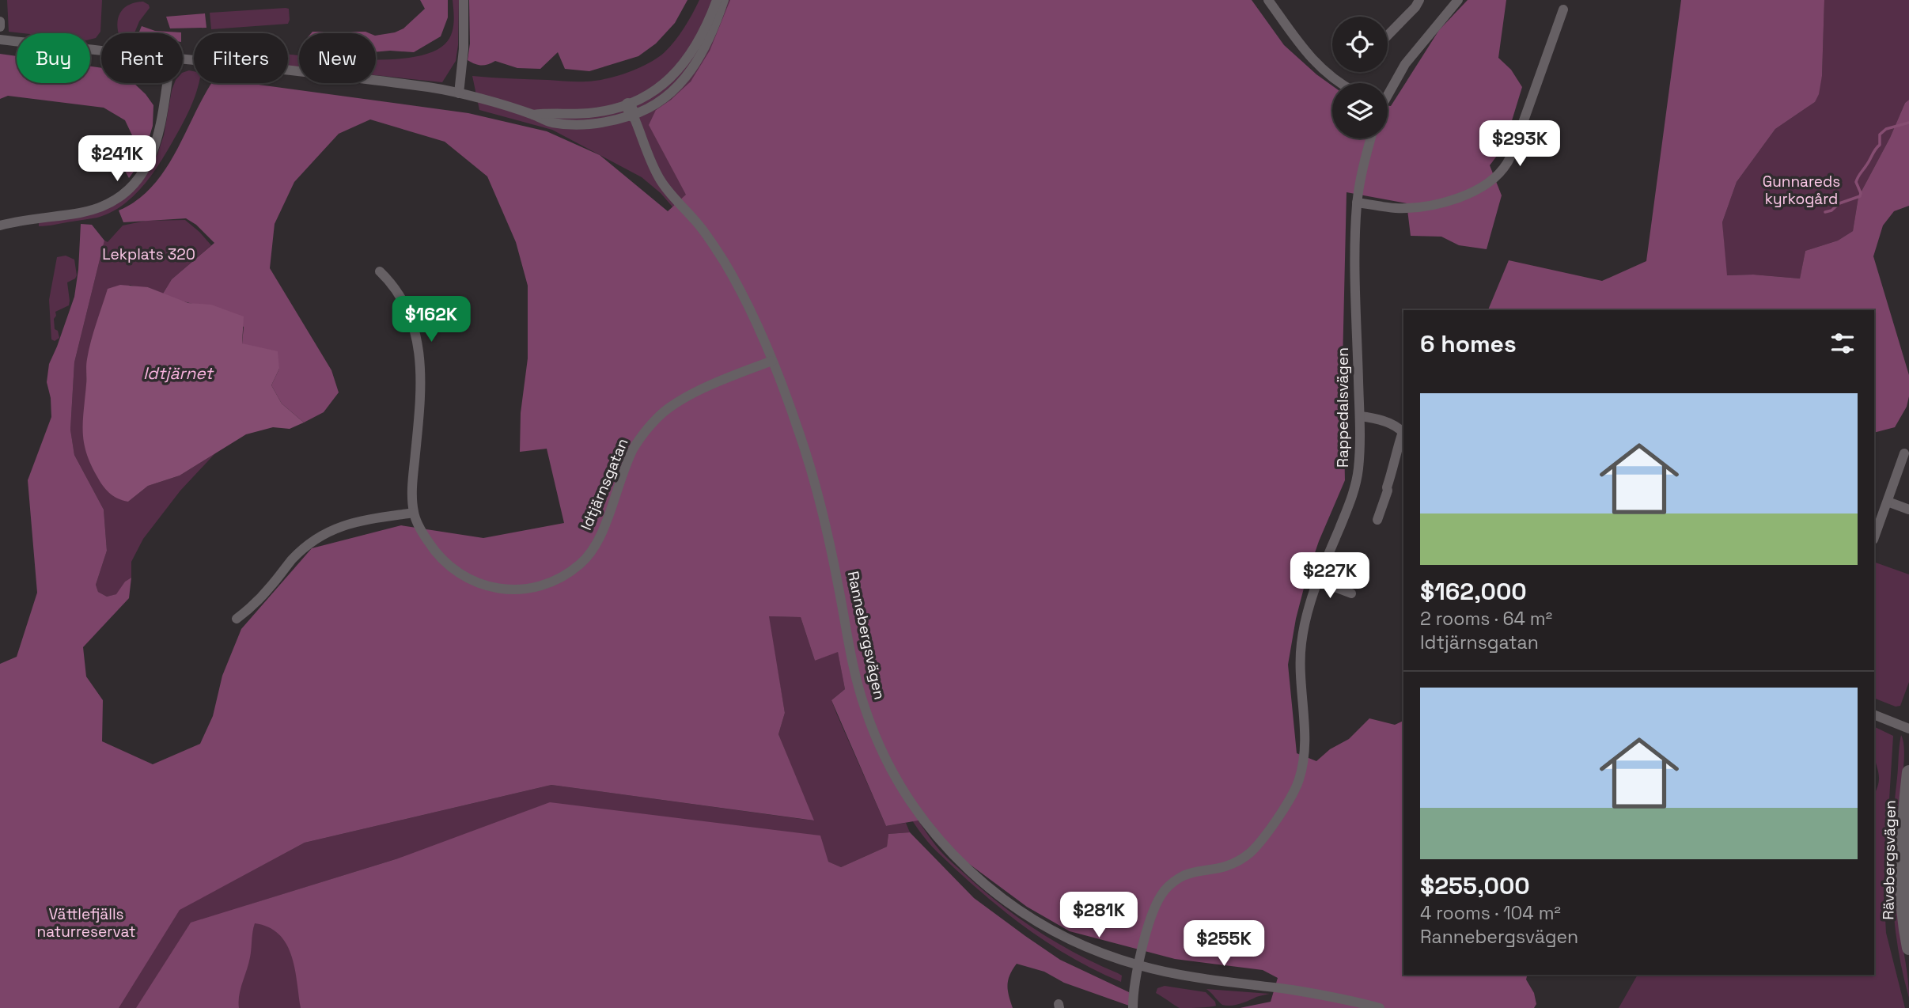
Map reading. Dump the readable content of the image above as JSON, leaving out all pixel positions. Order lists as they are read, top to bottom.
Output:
{
  "streets": {
    "street": [
      "Rappedalsvägen",
      "Idtjärnsgatan",
      "Rannebergsvägen",
      "Rävebergsvägen"
    ]
  },
  "crossings": [
    ["Rappedalsvägen", "Rannebergsvägen"],
    ["Idtjärnsgatan", "Rannebergsvägen"]
  ],
  "water": ["Idtjärnet"],
  "parks": ["Gunnareds kyrkogård", "Lekplats 320", "Vättlefjälls naturreservat"],
  "page": {
    "chip": [
      "Buy",
      "Rent",
      "Filters",
      "New"
    ],
    "price": [
      "$293K",
      "$241K",
      "$162K",
      "$227K",
      "$281K",
      "$255K"
    ],
    "heading": "6 homes",
    "list": [
      {
        "name": "$162,000",
        "note": "2 rooms · 64 m² · Idtjärnsgatan"
      },
      {
        "name": "$255,000",
        "note": "4 rooms · 104 m² · Rannebergsvägen"
      }
    ]
  }
}
